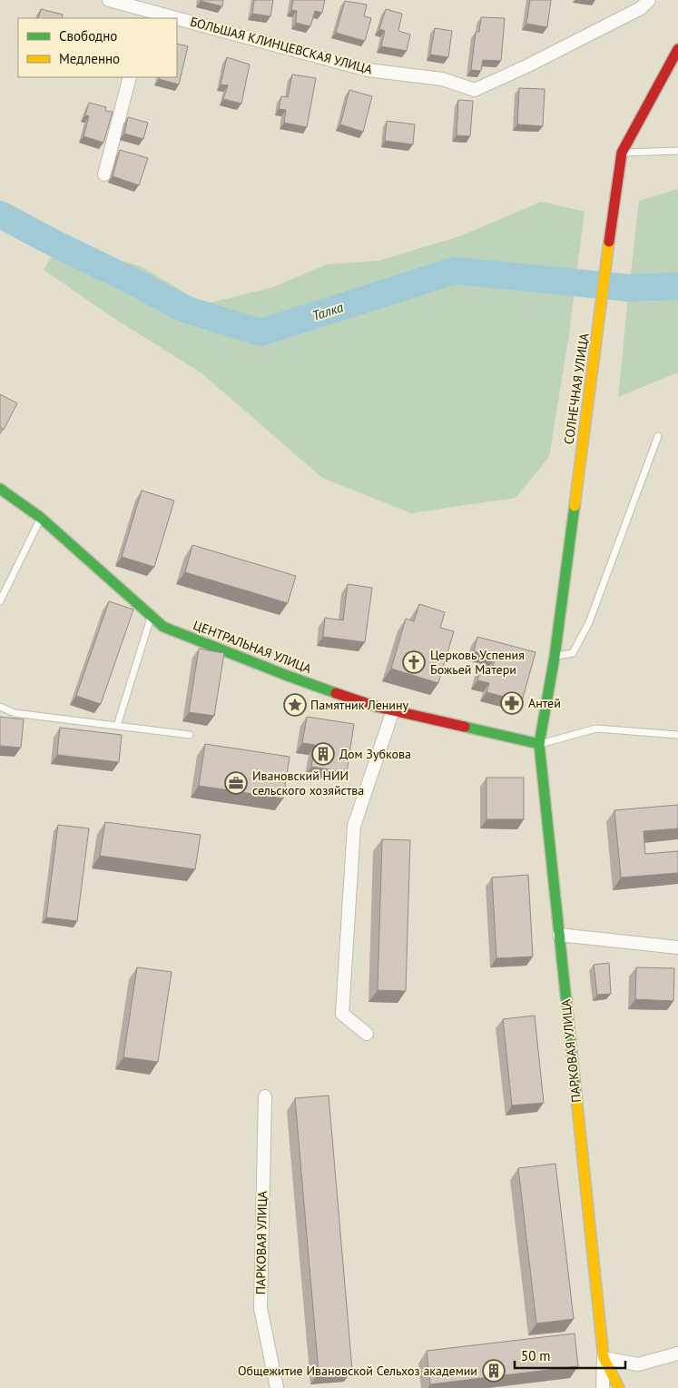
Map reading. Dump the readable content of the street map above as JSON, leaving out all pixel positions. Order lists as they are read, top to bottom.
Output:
{
  "streets": {
    "street": [
      "БОЛЬШАЯ КЛИНЦЕВСКАЯ УЛИЦА",
      "СОЛНЕЧНАЯ УЛИЦА",
      "ЦЕНТРАЛЬНАЯ УЛИЦА",
      "ПАРКОВАЯ УЛИЦА"
    ]
  },
  "crossings": [
    ["СОЛНЕЧНАЯ УЛИЦА", "ЦЕНТРАЛЬНАЯ УЛИЦА"],
    ["СОЛНЕЧНАЯ УЛИЦА", "ПАРКОВАЯ УЛИЦА"],
    ["ЦЕНТРАЛЬНАЯ УЛИЦА", "ПАРКОВАЯ УЛИЦА"]
  ],
  "water": ["Талка"],
  "places": {
    "church": ["Церковь Успения Божьей Матери"],
    "pharmacy": ["Антей"],
    "place": ["Памятник Ленину"],
    "building": ["Дом Зубкова", "Общежитие Ивановской Сельхоз академии"],
    "office": ["Ивановский НИИ сельского хозяйства"]
  },
  "legend": ["Свободно", "Медленно"],
  "scale_bar": "50 m"
}
